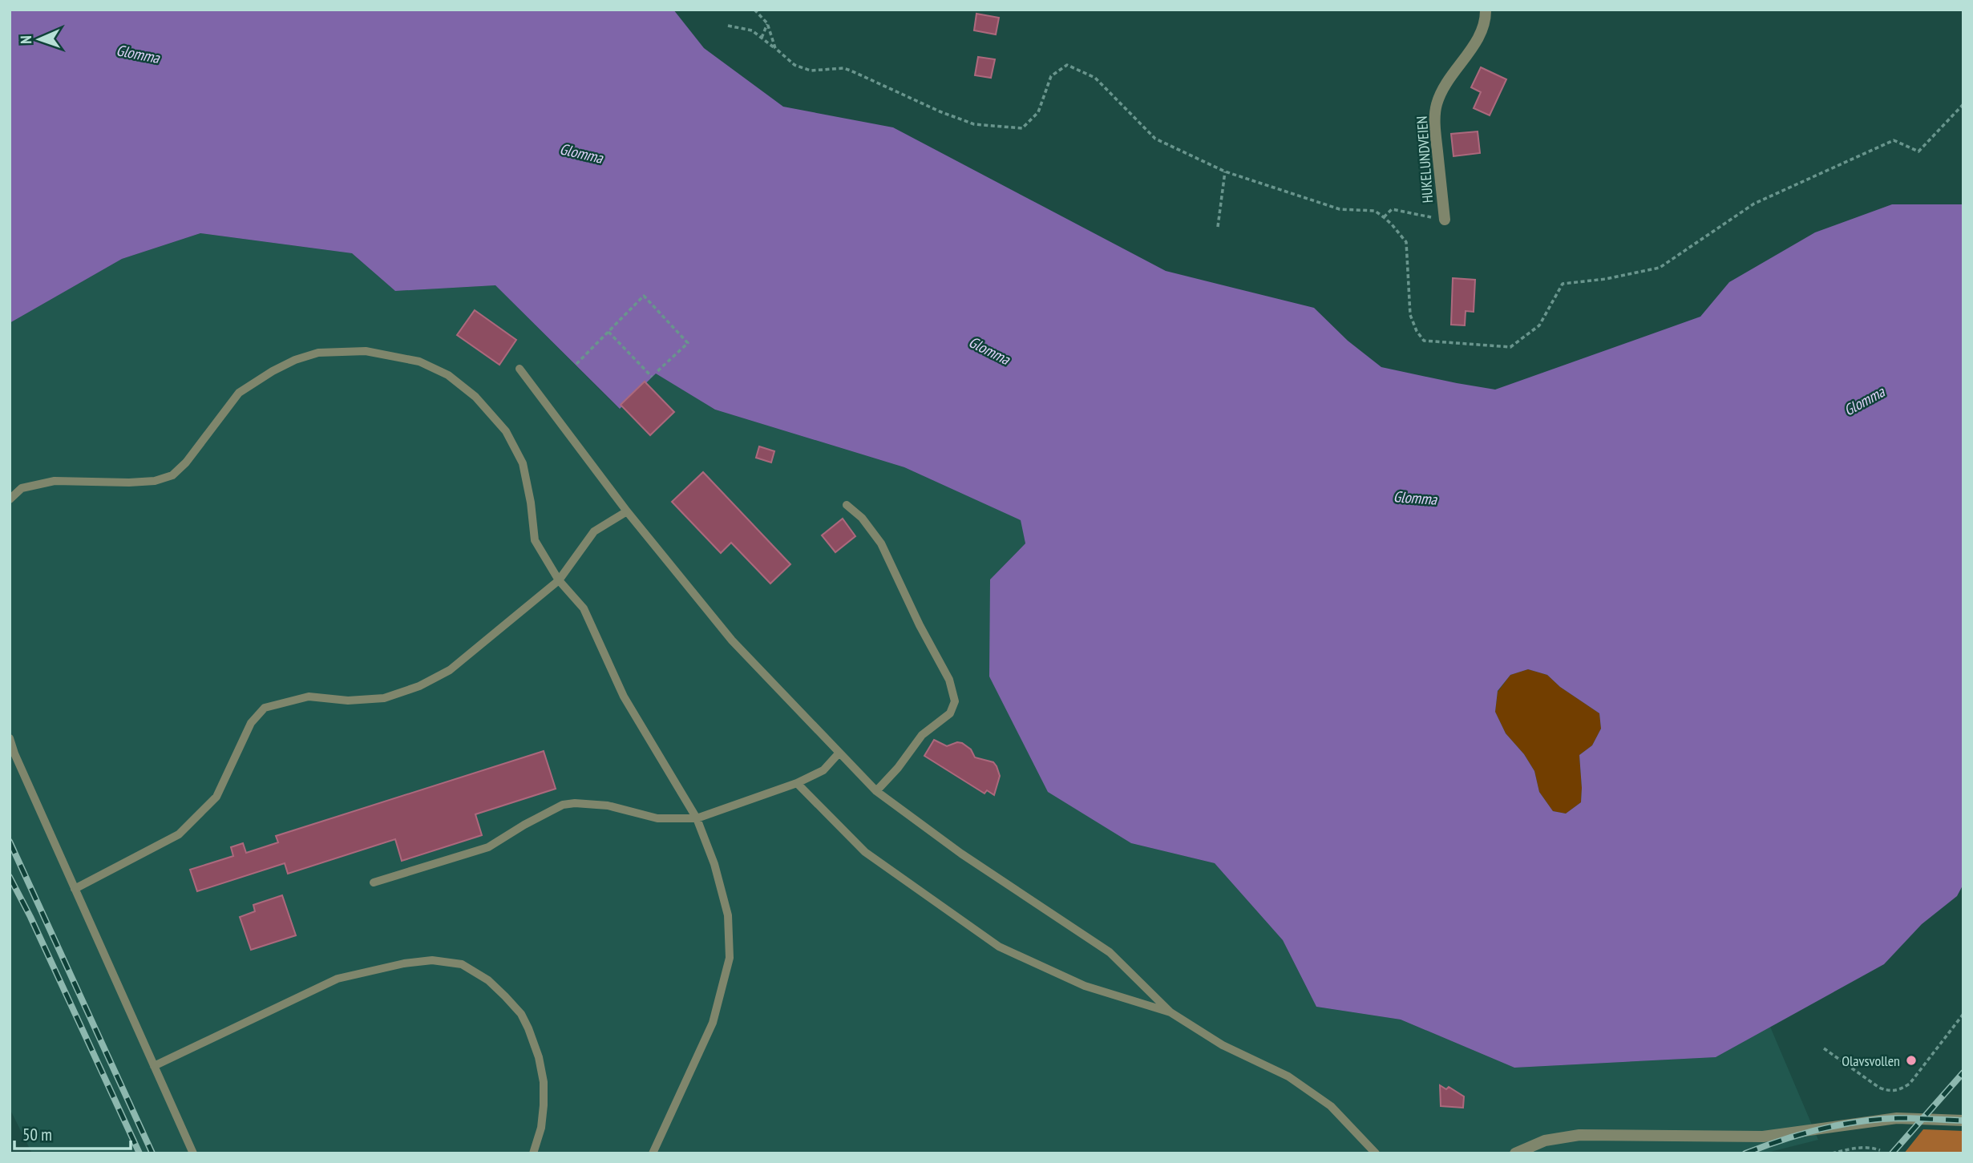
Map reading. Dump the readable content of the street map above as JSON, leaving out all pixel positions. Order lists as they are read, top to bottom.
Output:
{
  "streets": {
    "street": ["HUKELUNDVEIEN"]
  },
  "water": ["Glomma"],
  "places": ["Olavsvollen"],
  "scale_bar": "50 m",
  "north": "left"
}
